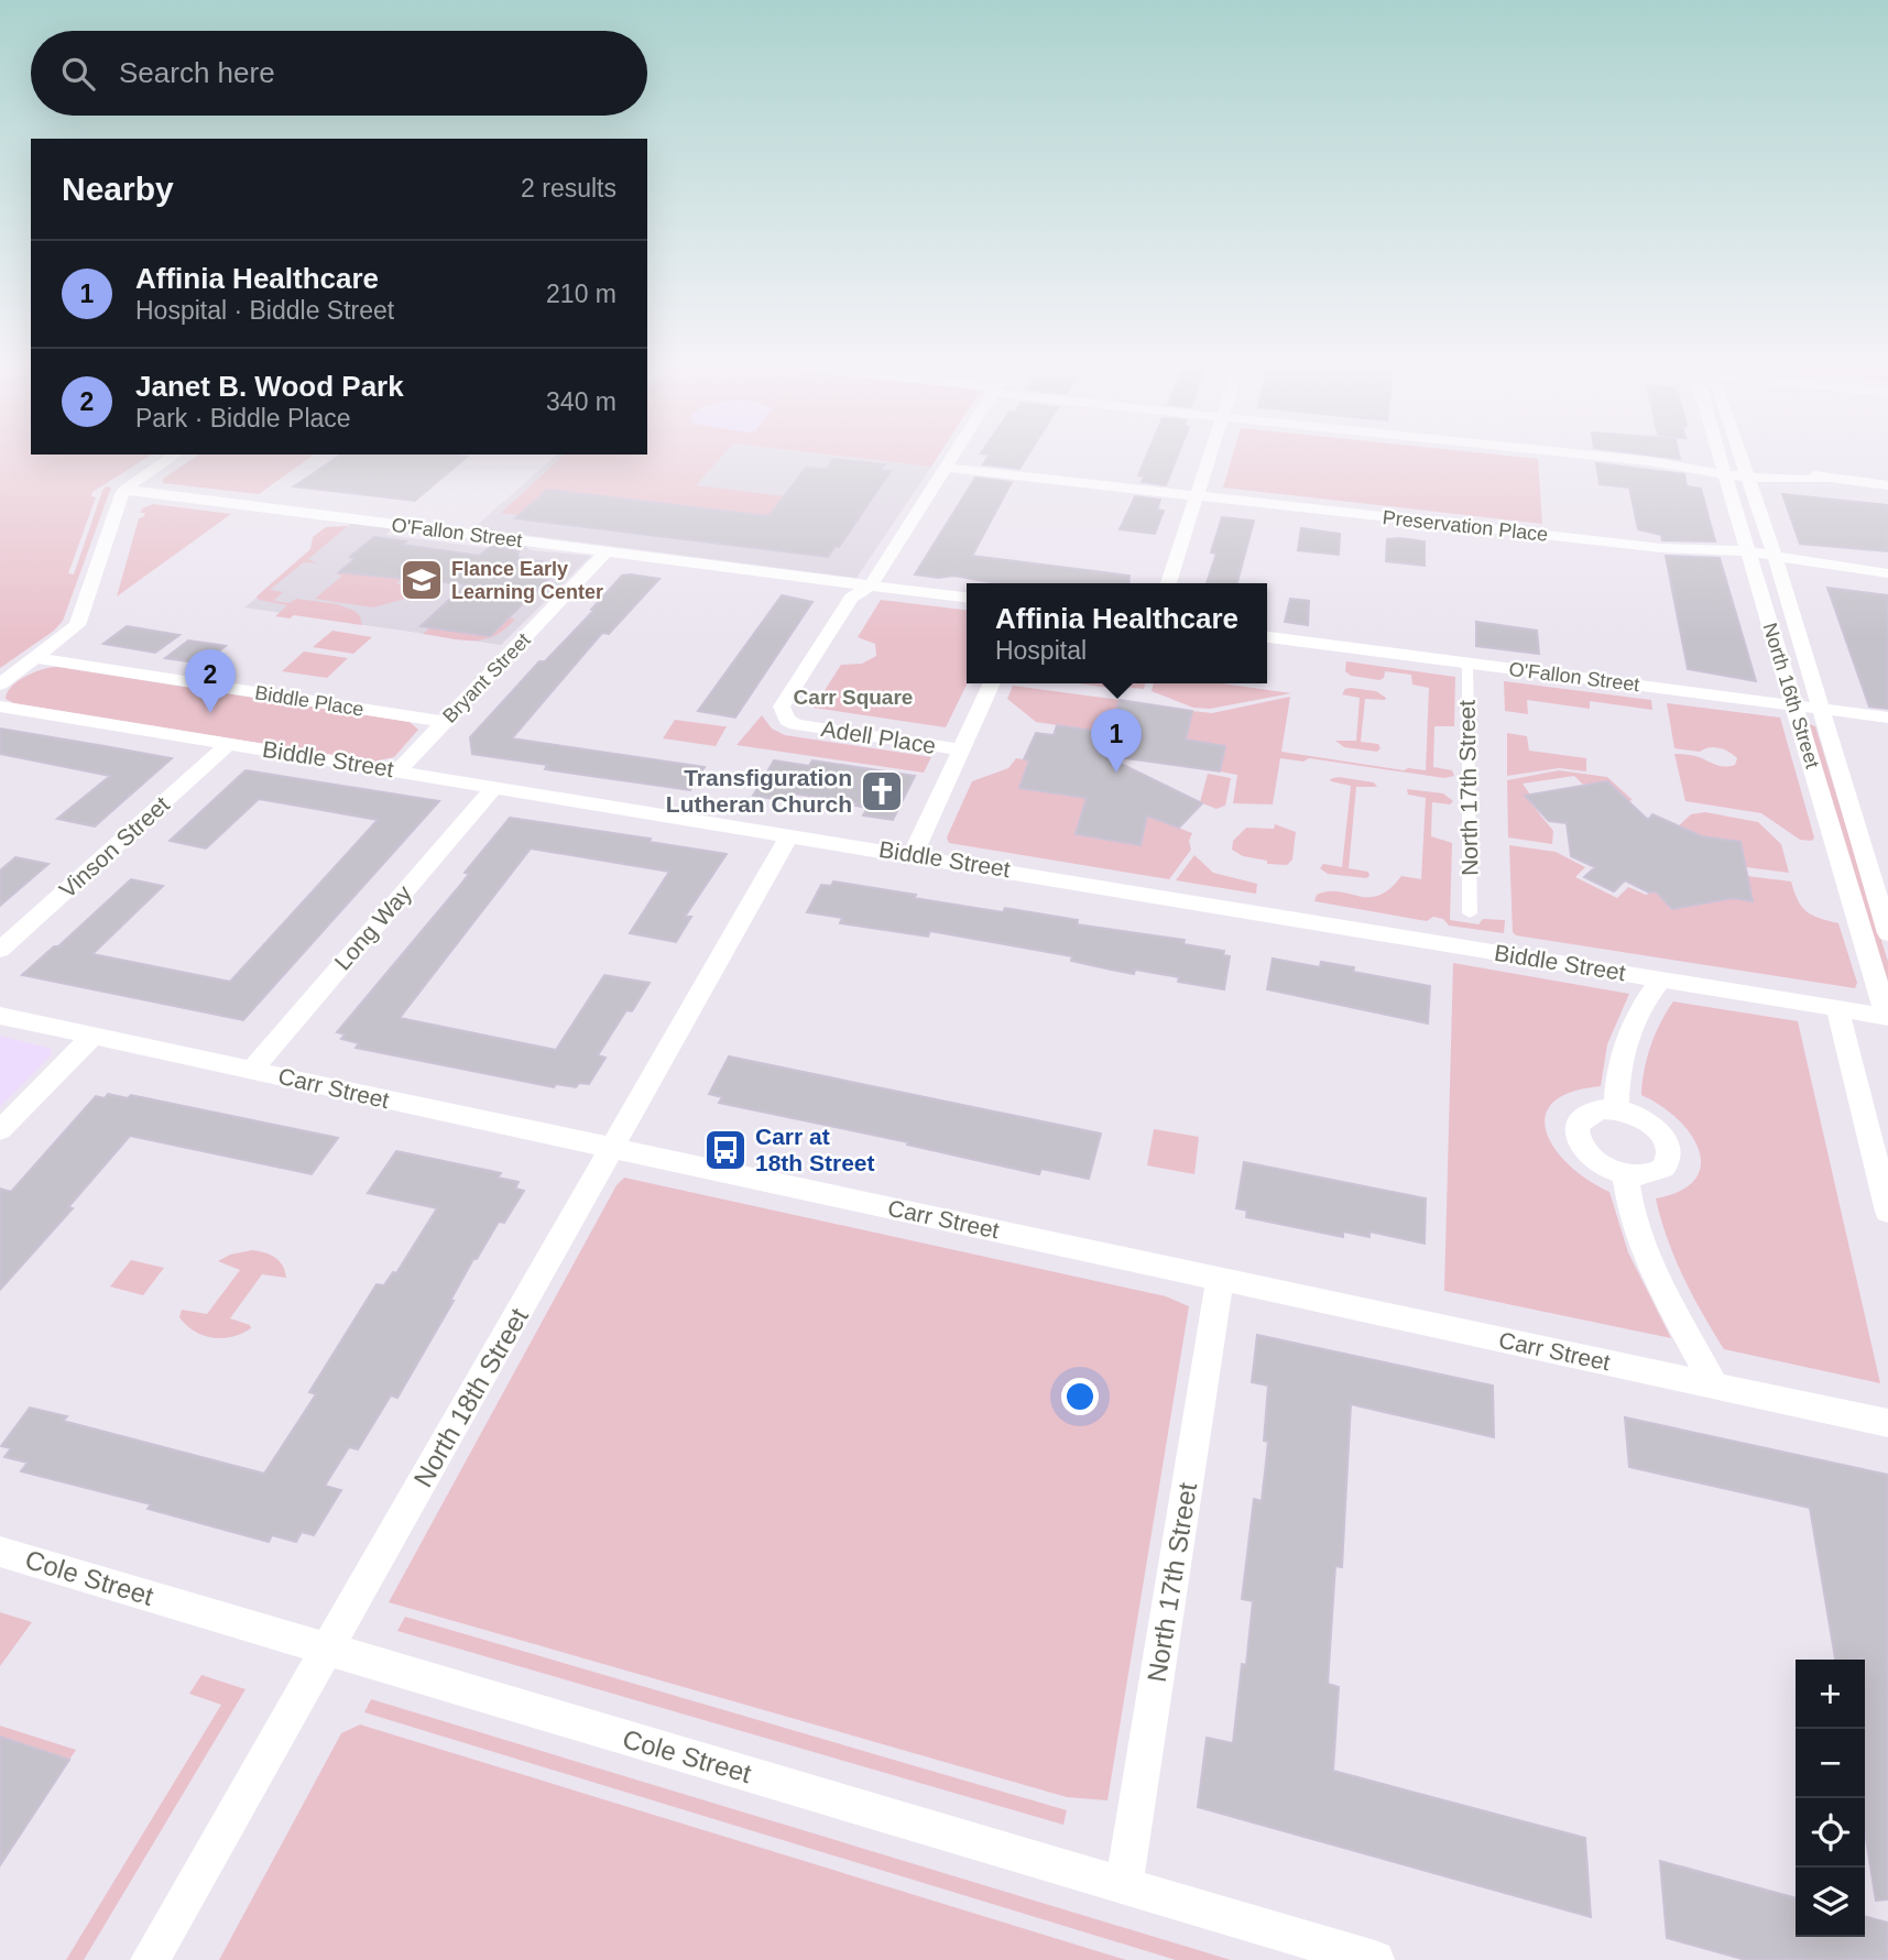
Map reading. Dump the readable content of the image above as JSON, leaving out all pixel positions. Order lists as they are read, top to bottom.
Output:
{
  "streets": {
    "street": [
      "Preservation Place",
      "O'Fallon Street",
      "Bryant Street",
      "North 16th Street",
      "Biddle Place",
      "Adell Place",
      "Biddle Street",
      "North 17th Street",
      "Vinson Street",
      "Long Way",
      "Carr Street",
      "North 18th Street",
      "Cole Street"
    ]
  },
  "crossings": [
    ["Preservation Place", "North 16th Street"],
    ["O'Fallon Street", "Bryant Street"],
    ["O'Fallon Street", "North 16th Street"],
    ["O'Fallon Street", "Adell Place"],
    ["O'Fallon Street", "North 17th Street"],
    ["Bryant Street", "Biddle Place"],
    ["Bryant Street", "Biddle Street"],
    ["North 16th Street", "Biddle Street"],
    ["Biddle Street", "Vinson Street"],
    ["Biddle Street", "Long Way"],
    ["Biddle Street", "North 18th Street"],
    ["North 17th Street", "Carr Street"],
    ["North 17th Street", "Cole Street"],
    ["Long Way", "Carr Street"],
    ["Carr Street", "North 18th Street"],
    ["North 18th Street", "Cole Street"]
  ],
  "districts": ["Carr Square"],
  "places": {
    "school or university": ["Flance Early Learning Center"],
    "church": ["Transfiguration Lutheran Church"],
    "bus stop": ["Carr at 18th Street"]
  },
  "page": {
    "search": "Search here",
    "heading": ["Nearby", "2 results"],
    "list": [
      {
        "mark": "1",
        "name": "Affinia Healthcare",
        "note": "Hospital · Biddle Street",
        "value": "210 m"
      },
      {
        "mark": "2",
        "name": "Janet B. Wood Park",
        "note": "Park · Biddle Place",
        "value": "340 m"
      }
    ],
    "popup": ["Affinia Healthcare", "Hospital"],
    "pins": ["2", "1"],
    "map_buttons": ["+", "−"]
  }
}
